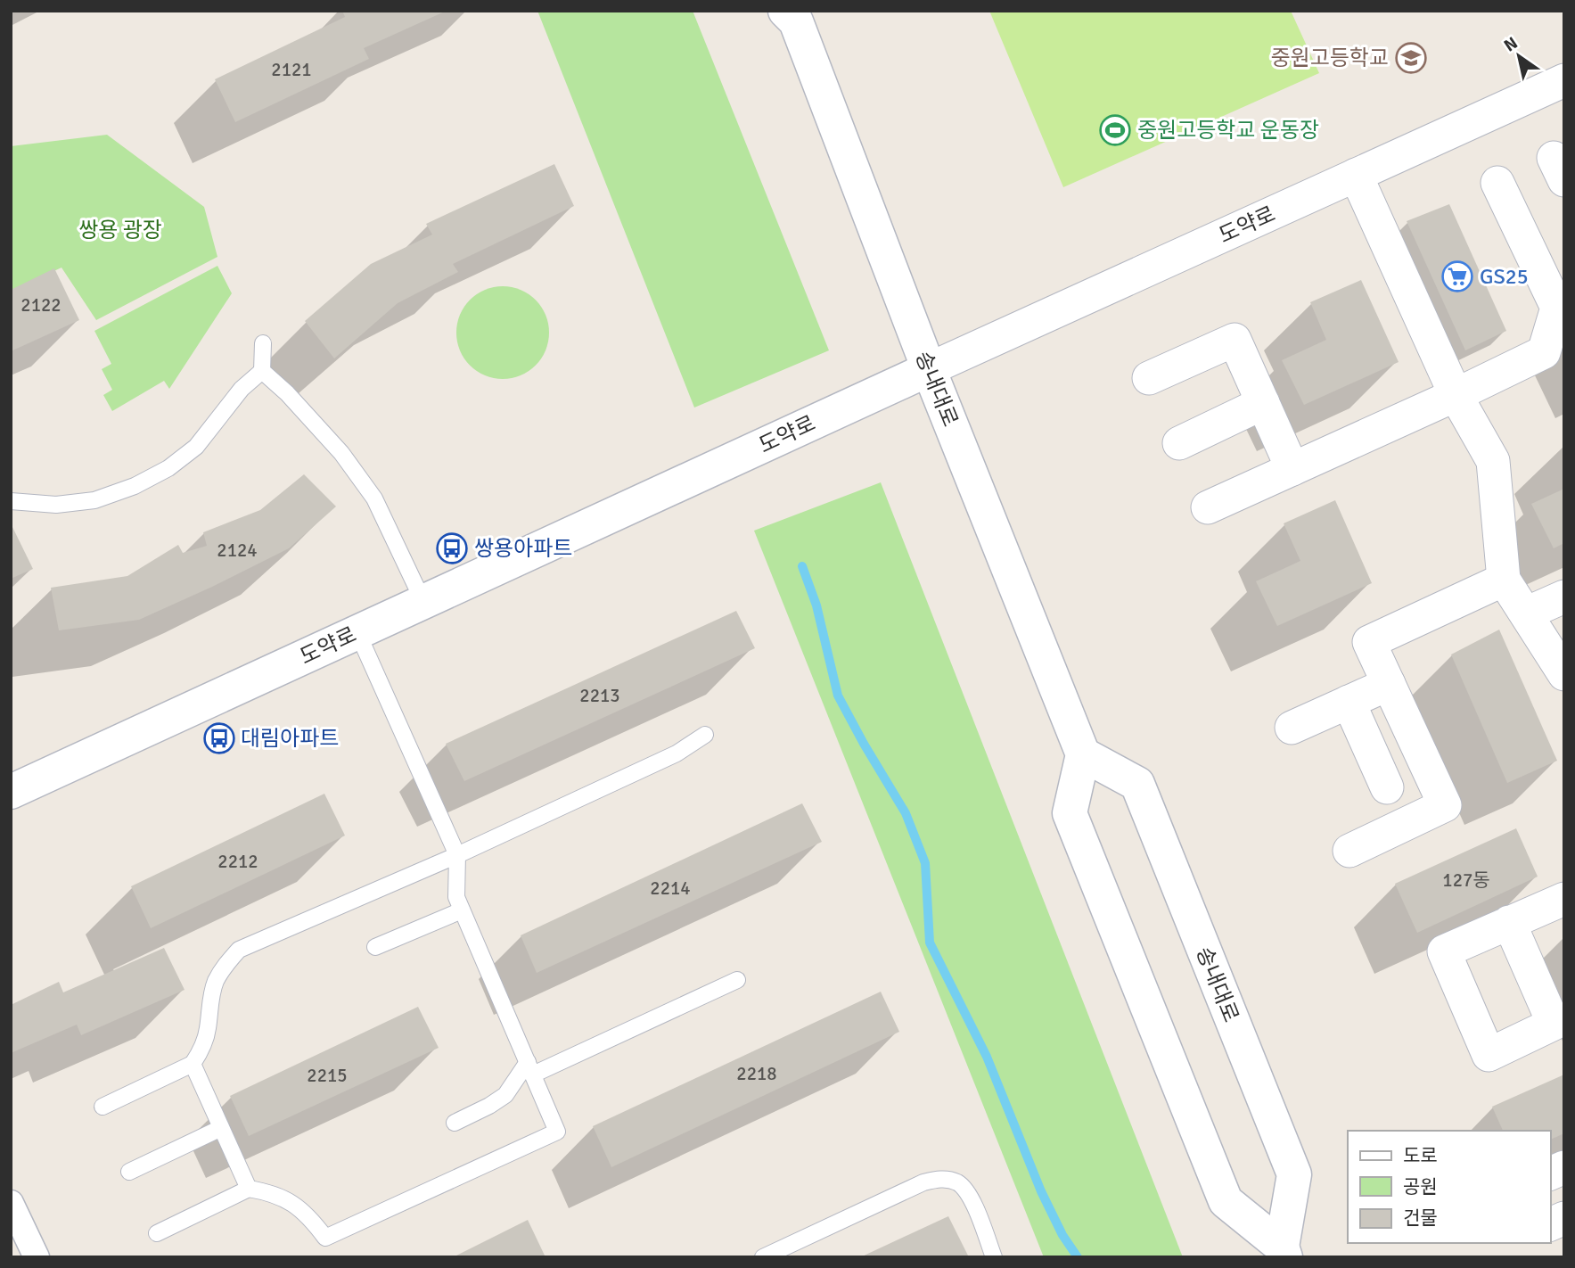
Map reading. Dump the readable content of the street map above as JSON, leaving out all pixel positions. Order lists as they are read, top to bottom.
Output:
{
  "streets": {
    "street": ["도약로", "송내대로"]
  },
  "crossings": [
    ["도약로", "송내대로"]
  ],
  "parks": ["쌍용 광장"],
  "places": {
    "school or university": ["중원고등학교"],
    "sports": ["중원고등학교 운동장"],
    "supermarket": ["GS25"],
    "bus stop": ["쌍용아파트", "대림아파트"]
  },
  "house_numbers": [
    "2121",
    "2122",
    "2124",
    "2213",
    "2212",
    "127동",
    "2214",
    "2218",
    "2215"
  ],
  "legend": ["도로", "공원", "건물"],
  "north": "top left"
}
